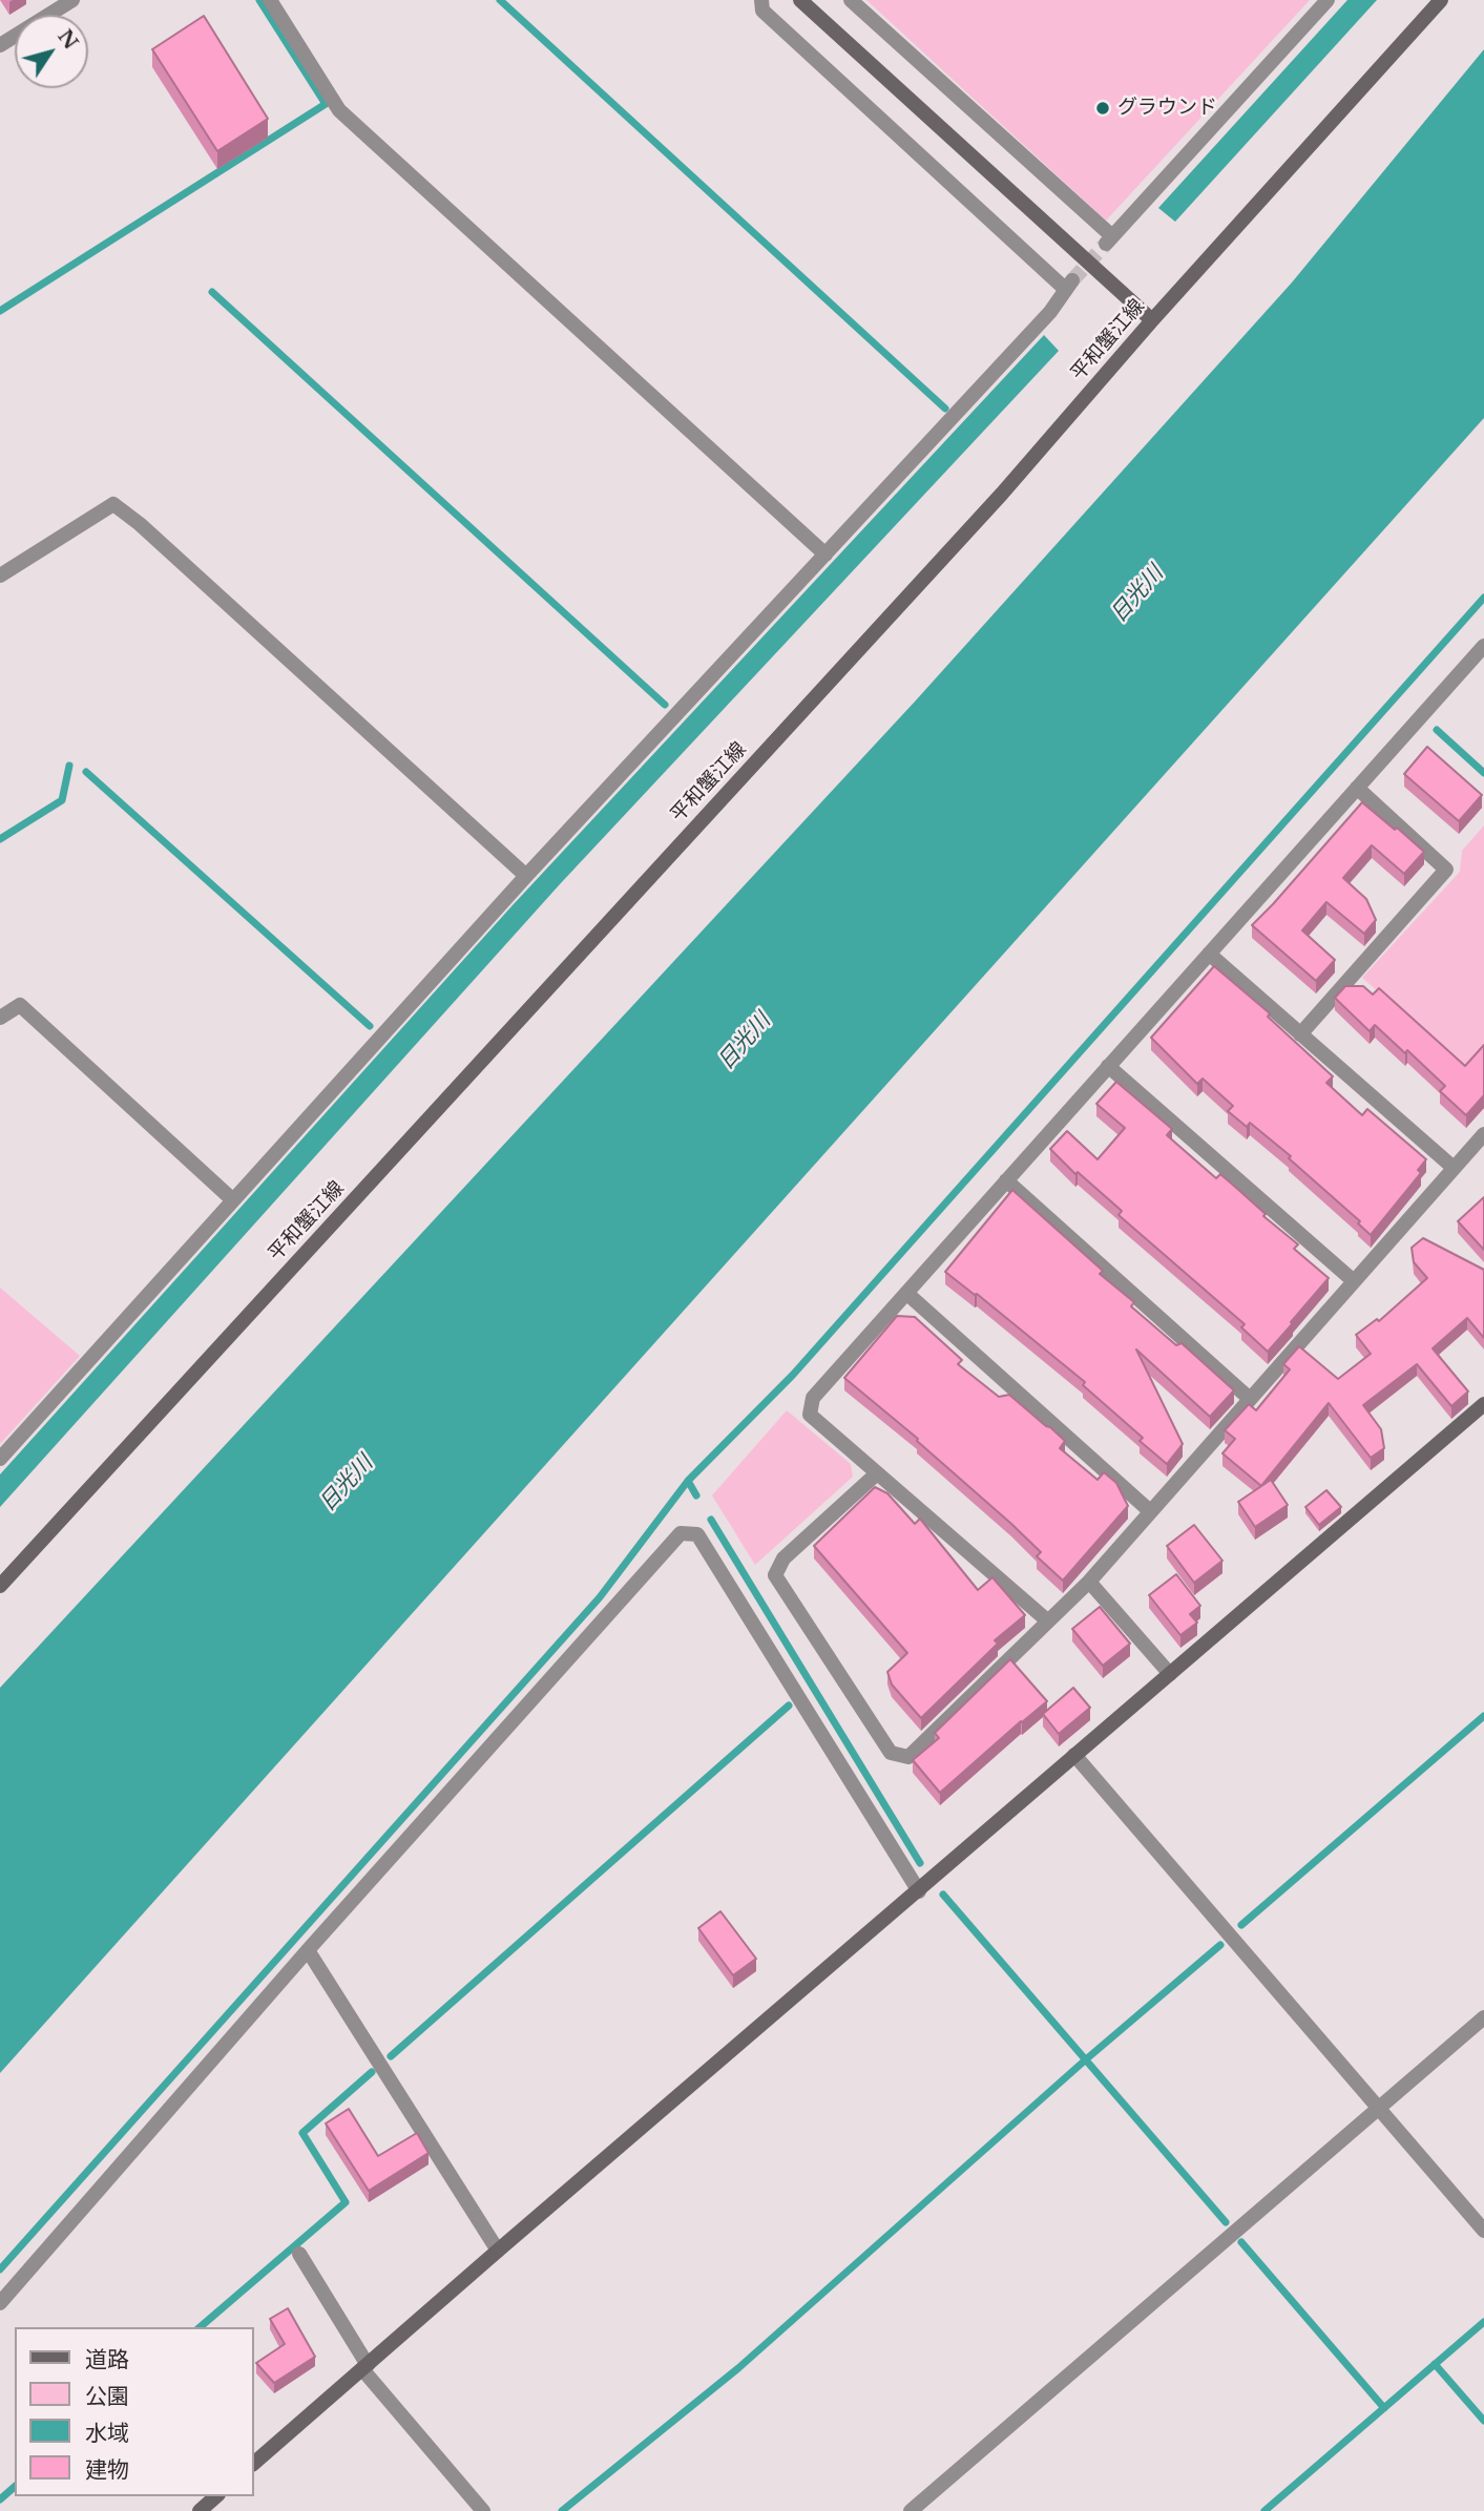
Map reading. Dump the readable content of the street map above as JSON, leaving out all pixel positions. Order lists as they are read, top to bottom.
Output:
{
  "streets": {
    "street": ["平和蟹江線"]
  },
  "water": ["日光川"],
  "places": ["グラウンド"],
  "legend": [
    "道路",
    "公園",
    "水域",
    "建物"
  ],
  "north": "top right"
}
